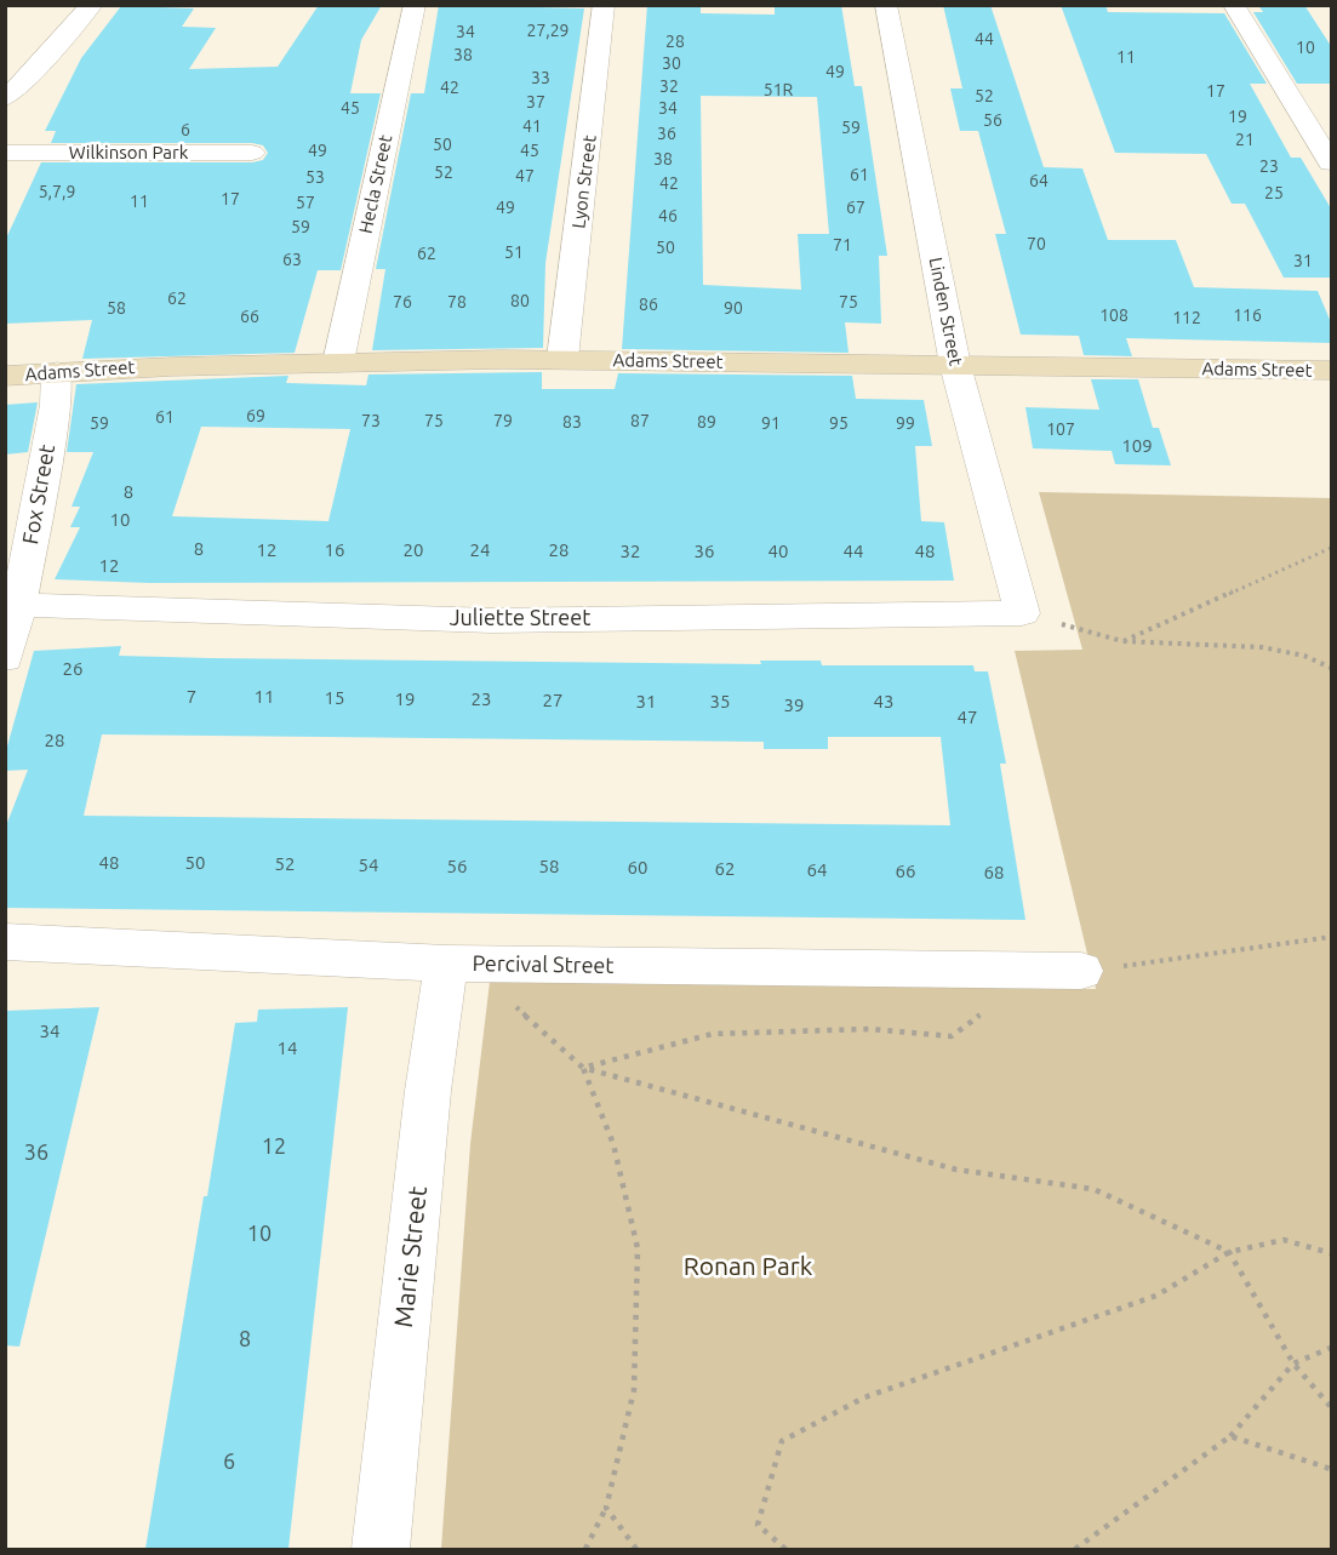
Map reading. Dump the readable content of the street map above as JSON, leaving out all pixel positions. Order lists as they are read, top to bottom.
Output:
{
  "streets": {
    "main road": ["Adams Street"],
    "street": [
      "Wilkinson Park",
      "Lyon Street",
      "Hecla Street",
      "Linden Street",
      "Fox Street",
      "Juliette Street",
      "Percival Street",
      "Marie Street"
    ]
  },
  "crossings": [
    ["Lyon Street", "Adams Street"],
    ["Hecla Street", "Adams Street"],
    ["Linden Street", "Adams Street"],
    ["Linden Street", "Juliette Street"],
    ["Adams Street", "Fox Street"],
    ["Fox Street", "Juliette Street"],
    ["Percival Street", "Marie Street"]
  ],
  "parks": ["Ronan Park"],
  "house_numbers": [
    "27,29",
    "34",
    "44",
    "28",
    "10",
    "38",
    "11",
    "30",
    "49",
    "33",
    "32",
    "42",
    "51R",
    "17",
    "52",
    "37",
    "45",
    "34",
    "19",
    "56",
    "41",
    "59",
    "6",
    "36",
    "21",
    "50",
    "49",
    "45",
    "38",
    "23",
    "52",
    "61",
    "47",
    "53",
    "64",
    "42",
    "5,7,9",
    "25",
    "17",
    "11",
    "57",
    "49",
    "67",
    "46",
    "59",
    "70",
    "71",
    "50",
    "51",
    "62",
    "63",
    "31",
    "62",
    "80",
    "76",
    "78",
    "75",
    "86",
    "58",
    "90",
    "108",
    "116",
    "66",
    "112",
    "69",
    "61",
    "73",
    "75",
    "79",
    "87",
    "83",
    "89",
    "59",
    "91",
    "95",
    "99",
    "107",
    "109",
    "8",
    "10",
    "8",
    "12",
    "16",
    "20",
    "24",
    "28",
    "32",
    "36",
    "40",
    "44",
    "48",
    "12",
    "26",
    "7",
    "11",
    "15",
    "19",
    "23",
    "27",
    "31",
    "35",
    "43",
    "39",
    "47",
    "28",
    "48",
    "50",
    "52",
    "54",
    "56",
    "58",
    "60",
    "62",
    "64",
    "66",
    "68",
    "34",
    "14",
    "12",
    "36",
    "10",
    "8",
    "6"
  ]
}
